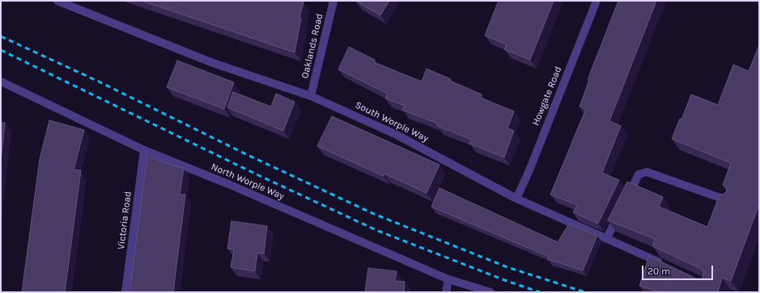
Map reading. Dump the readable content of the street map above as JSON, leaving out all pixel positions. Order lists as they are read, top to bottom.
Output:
{
  "streets": {
    "street": [
      "Oaklands Road",
      "Howgate Road",
      "South Worple Way",
      "North Worple Way",
      "Victoria Road"
    ]
  },
  "crossings": [
    ["Oaklands Road", "South Worple Way"],
    ["Howgate Road", "South Worple Way"],
    ["North Worple Way", "Victoria Road"]
  ],
  "scale_bar": "20 m"
}
